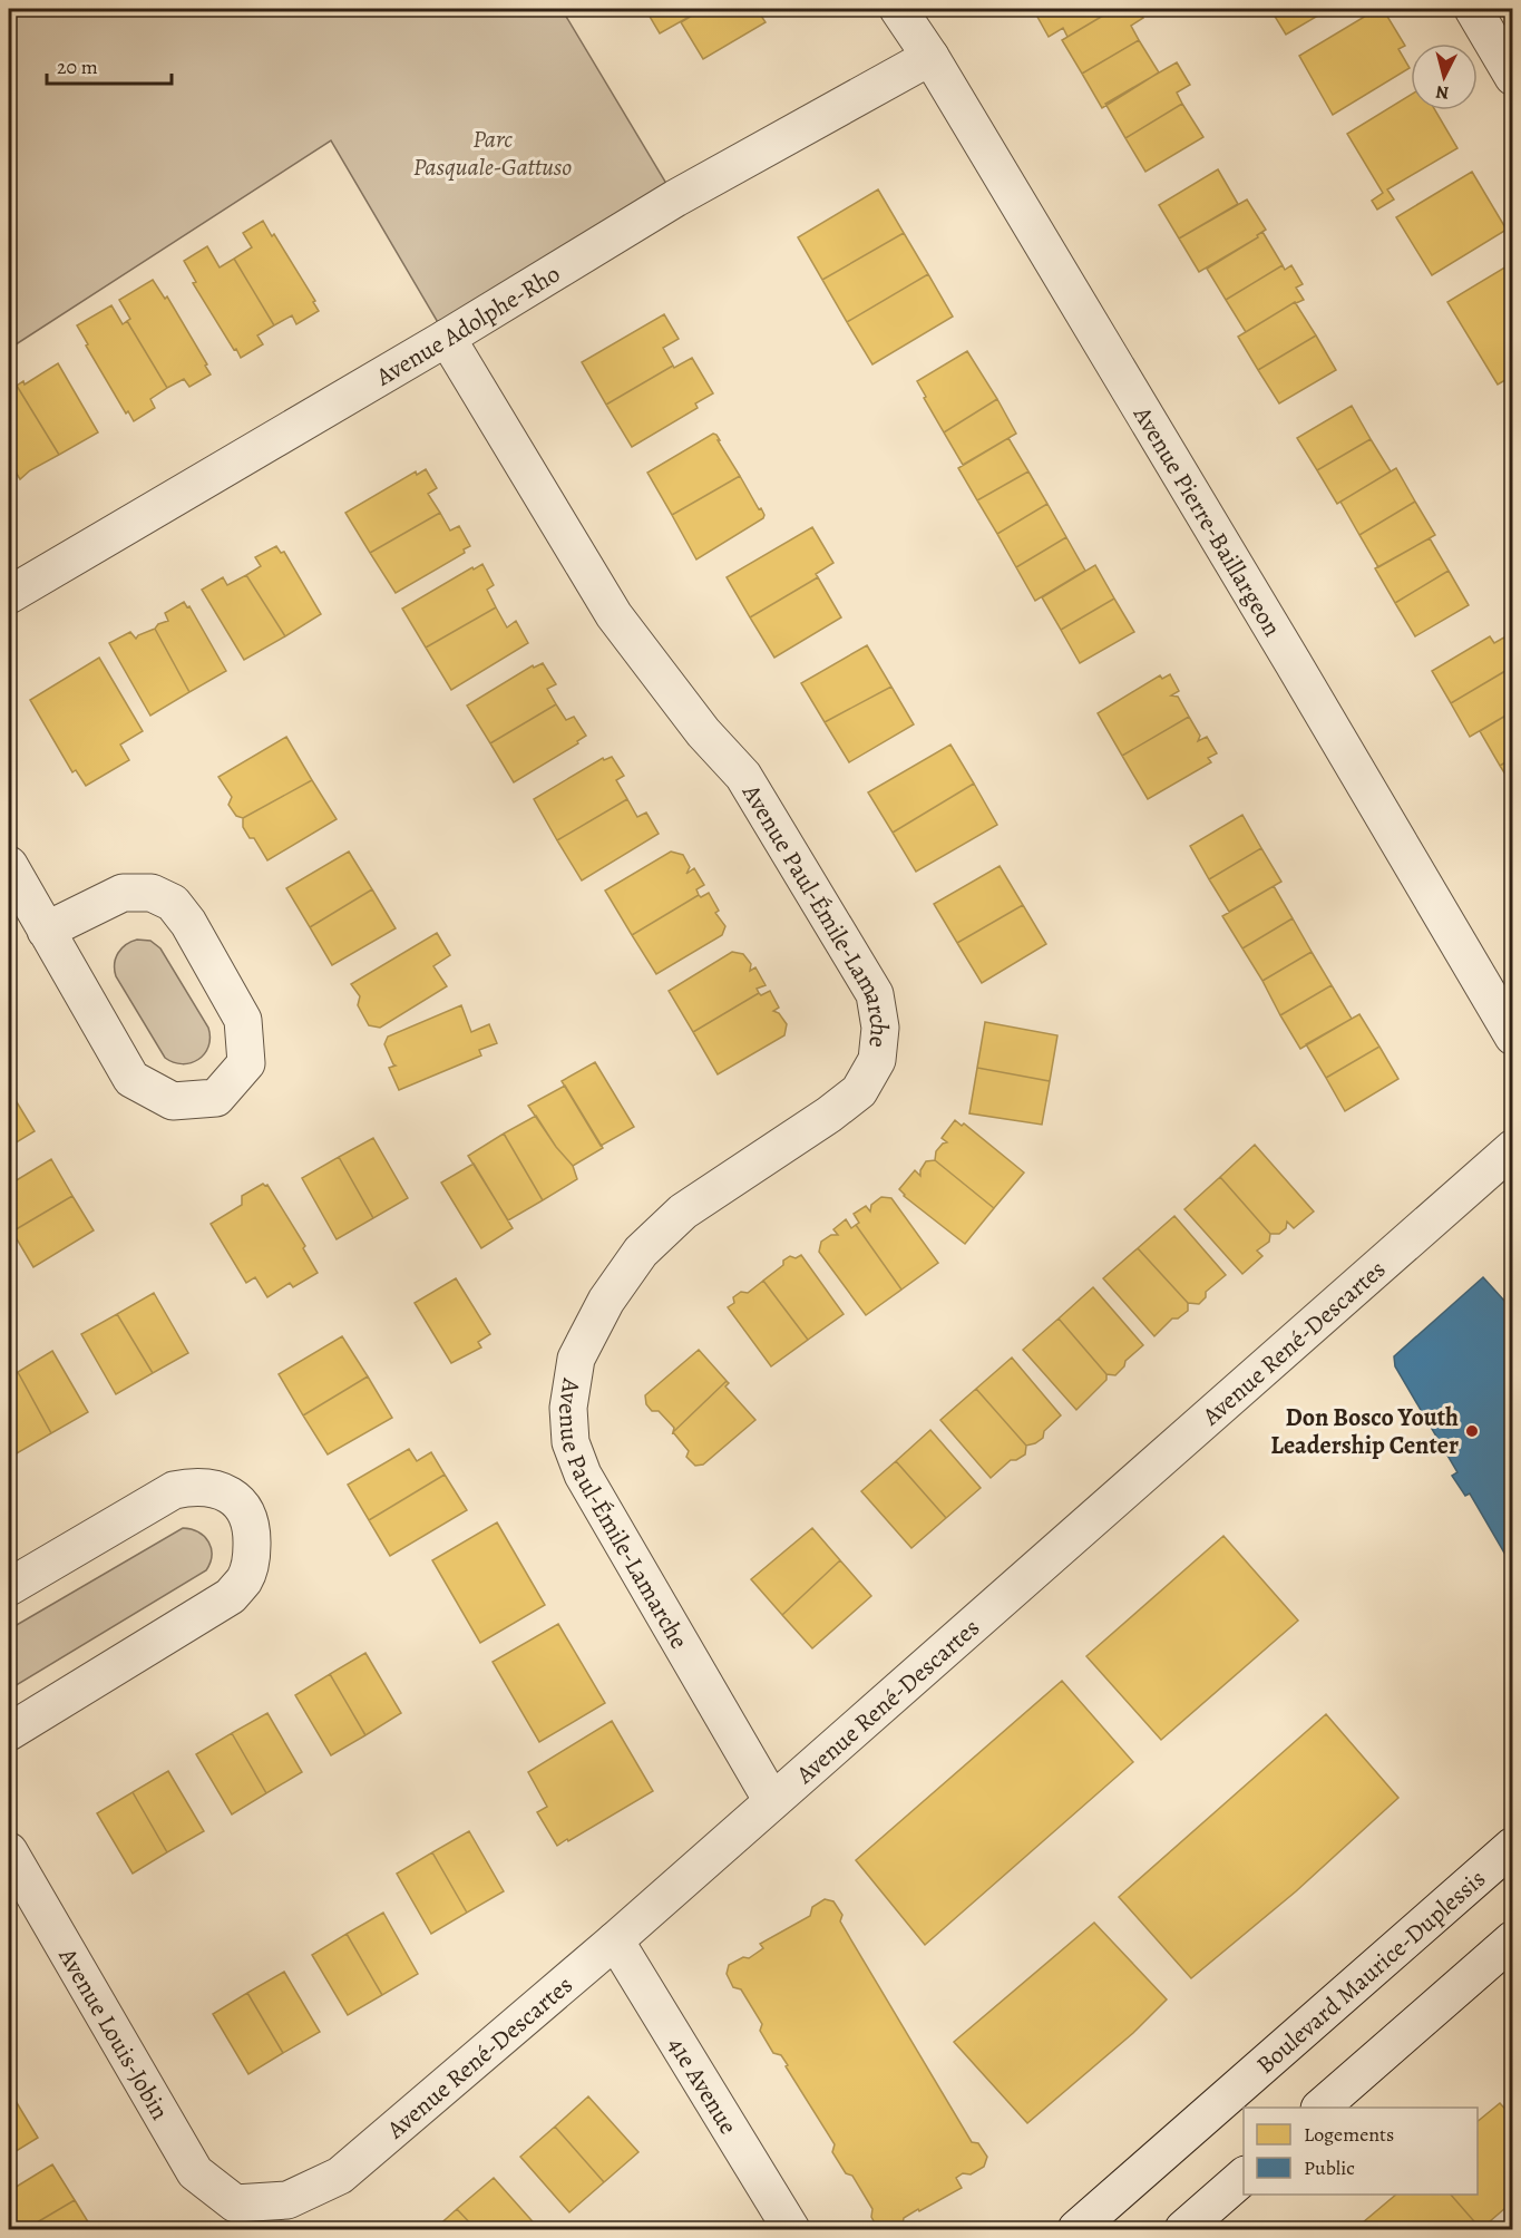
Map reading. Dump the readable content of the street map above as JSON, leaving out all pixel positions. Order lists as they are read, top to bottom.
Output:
{
  "streets": {
    "street": [
      "Avenue Adolphe-Rho",
      "Avenue Pierre-Baillargeon",
      "Avenue Paul-Émile-Lamarche",
      "Avenue René-Descartes",
      "Boulevard Maurice-Duplessis",
      "Avenue Louis-Jobin",
      "41e Avenue"
    ]
  },
  "crossings": [
    ["Avenue Adolphe-Rho", "Avenue Pierre-Baillargeon"],
    ["Avenue Adolphe-Rho", "Avenue Paul-Émile-Lamarche"],
    ["Avenue Paul-Émile-Lamarche", "Avenue René-Descartes"],
    ["Avenue René-Descartes", "Avenue Louis-Jobin"],
    ["Avenue René-Descartes", "41e Avenue"]
  ],
  "parks": ["Parc Pasquale-Gattuso"],
  "places": ["Don Bosco Youth Leadership Center"],
  "legend": ["Logements", "Public"],
  "scale_bar": "20 m",
  "north": "bottom"
}
